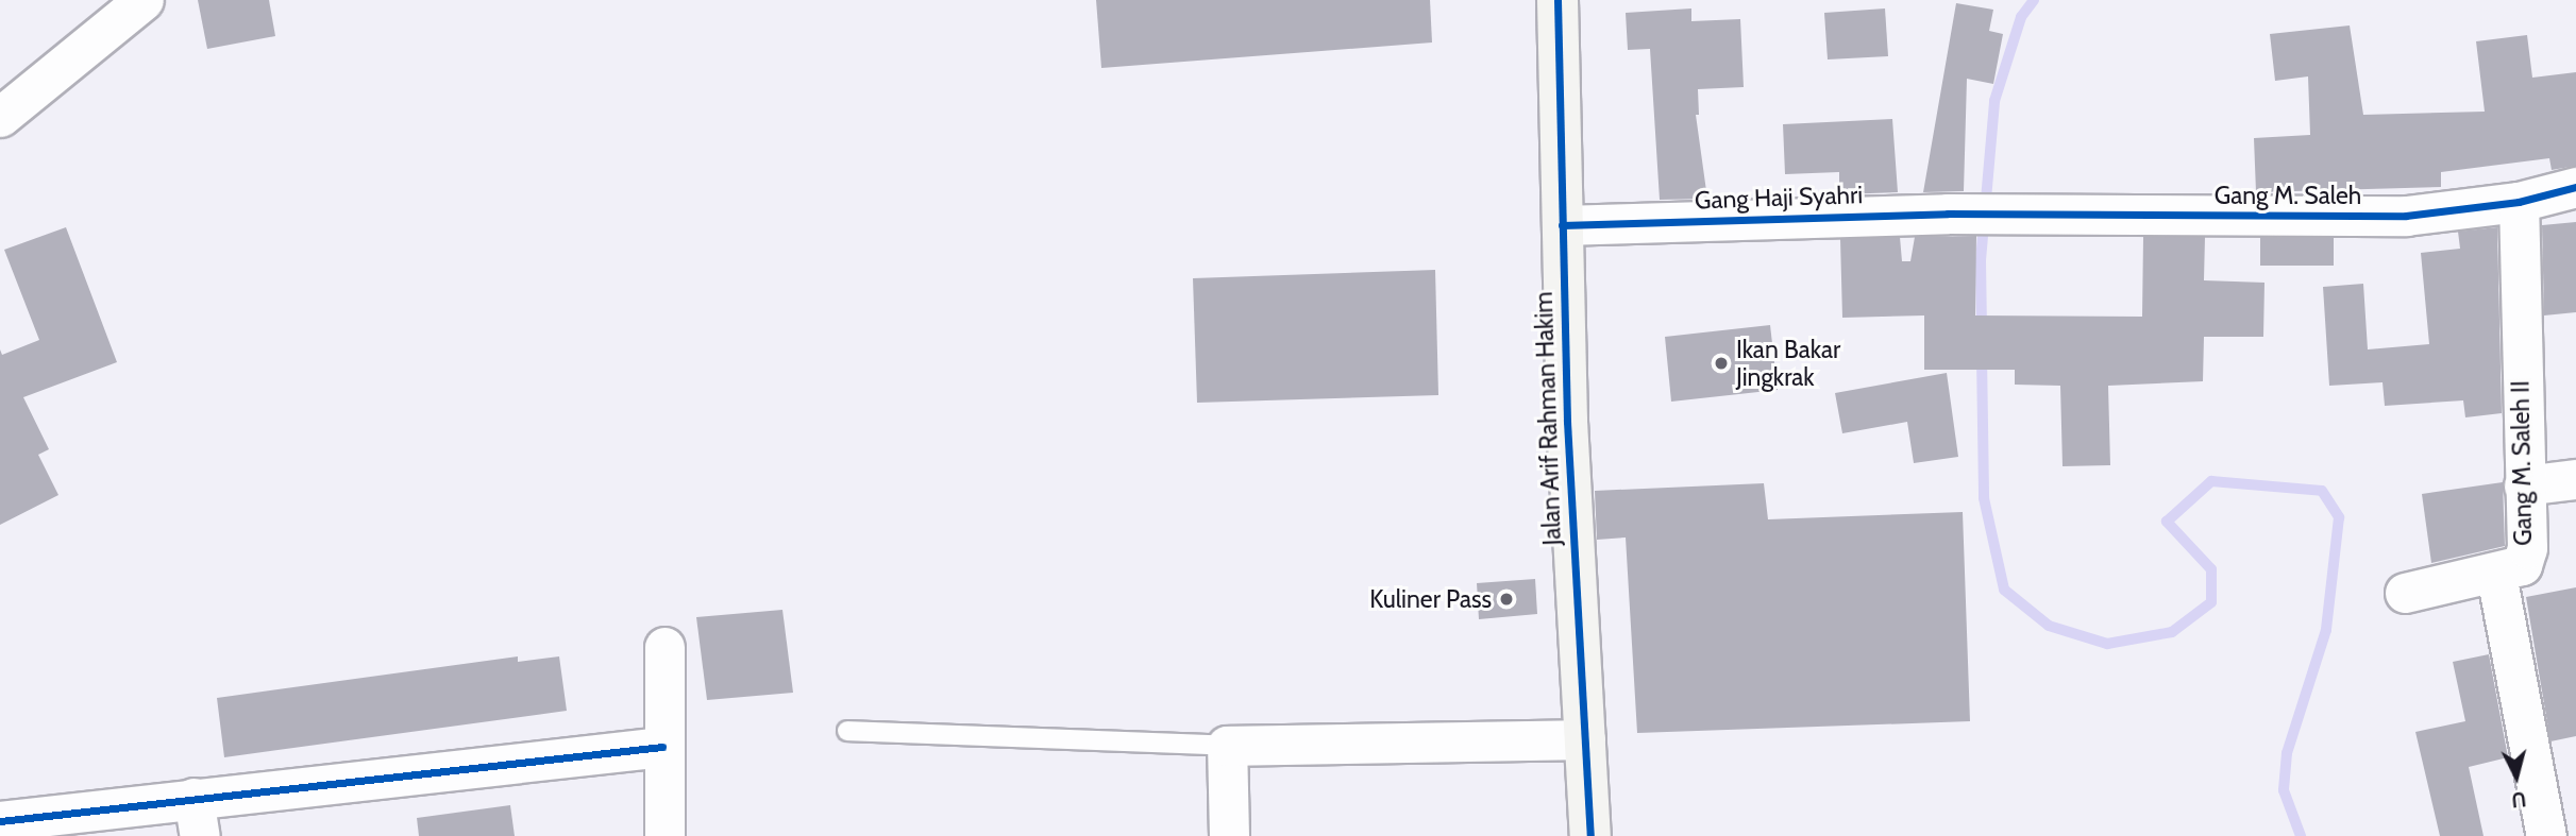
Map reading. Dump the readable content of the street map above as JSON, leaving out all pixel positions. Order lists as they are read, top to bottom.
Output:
{
  "streets": {
    "street": [
      "Gang M. Saleh",
      "Gang Haji Syahri",
      "Jalan Arif Rahman Hakim",
      "Gang M. Saleh II"
    ]
  },
  "crossings": [
    ["Gang M. Saleh", "Gang Haji Syahri"],
    ["Gang M. Saleh", "Gang M. Saleh II"],
    ["Gang Haji Syahri", "Jalan Arif Rahman Hakim"]
  ],
  "places": ["Ikan Bakar Jingkrak", "Kuliner Pass"],
  "north": "bottom"
}
